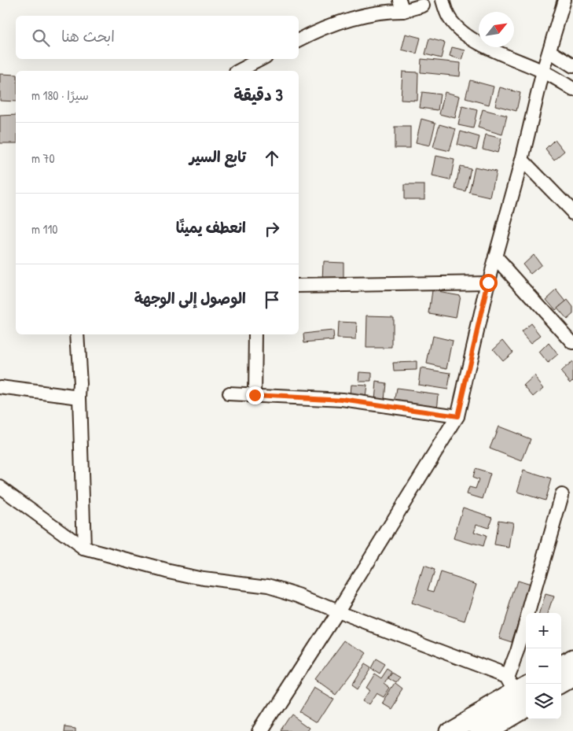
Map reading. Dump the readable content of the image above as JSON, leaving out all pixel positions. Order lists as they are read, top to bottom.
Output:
{
  "north": "top right",
  "page": {
    "search": "ابحث هنا",
    "heading": ["3 دقيقة", "سيرًا · 180 m"],
    "list": [
      ["تابع السير", "70 m"],
      ["انعطف يمينًا", "110 m"],
      "الوصول إلى الوجهة"
    ],
    "map_buttons": ["+", "−"]
  }
}
